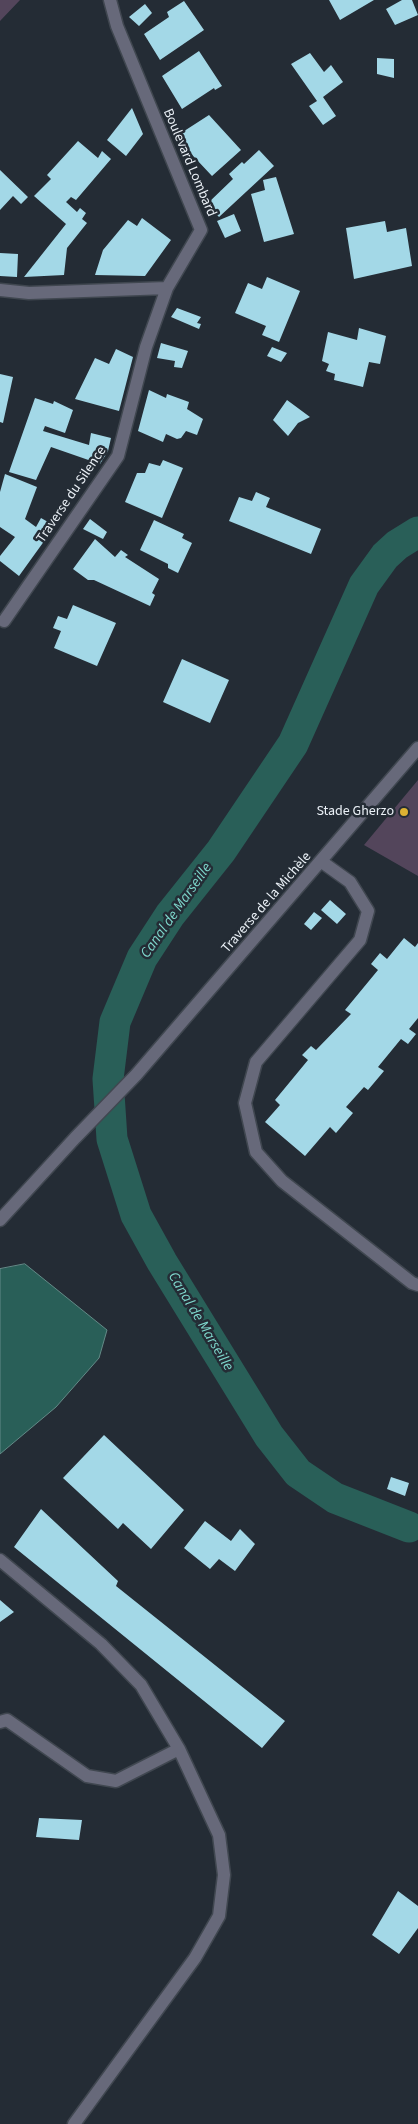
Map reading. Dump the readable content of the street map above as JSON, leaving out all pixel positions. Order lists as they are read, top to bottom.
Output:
{
  "streets": {
    "street": ["Boulevard Lombard", "Traverse du Silence", "Traverse de la Michèle"]
  },
  "crossings": [
    ["Boulevard Lombard", "Traverse du Silence"]
  ],
  "water": ["Canal de Marseille"],
  "places": ["Stade Gherzo"]
}
